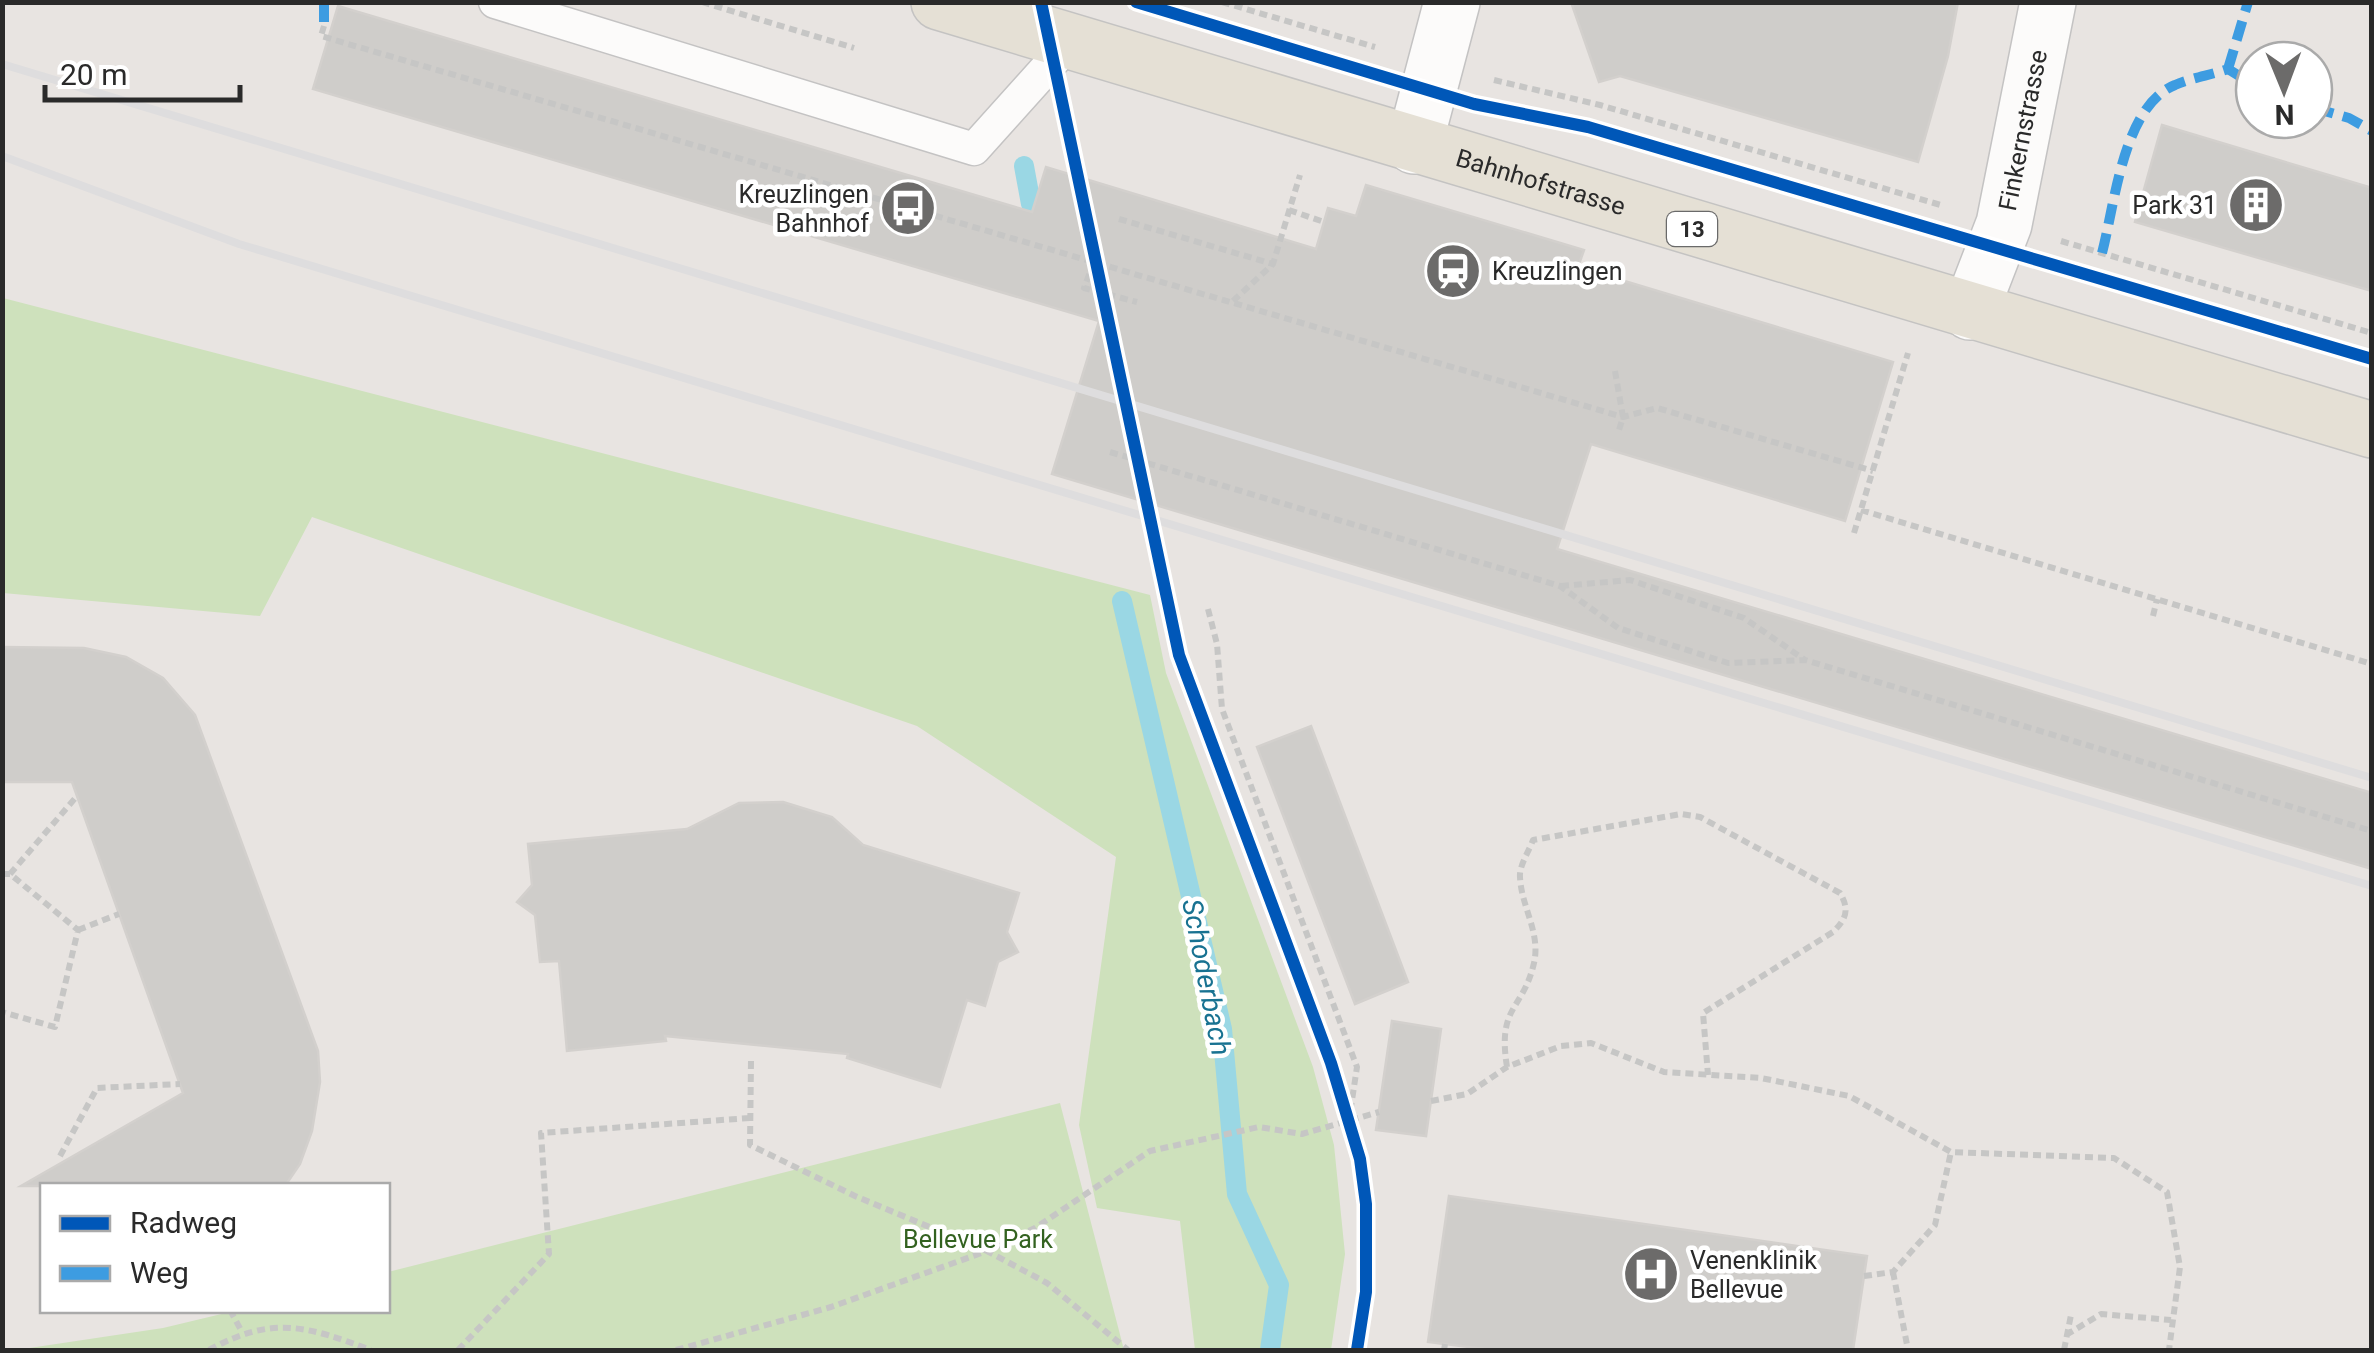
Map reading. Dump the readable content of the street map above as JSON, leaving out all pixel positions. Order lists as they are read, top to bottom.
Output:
{
  "streets": {
    "main road": ["Bahnhofstrasse", "13"],
    "street": ["Finkernstrasse"]
  },
  "crossings": [
    ["Finkernstrasse", "Bahnhofstrasse"]
  ],
  "water": ["Schoderbach"],
  "parks": ["Bellevue Park"],
  "places": {
    "building": ["Park 31"],
    "bus stop": ["Kreuzlingen Bahnhof"],
    "station": ["Kreuzlingen"],
    "hospital": ["Venenklinik Bellevue"]
  },
  "legend": ["Radweg", "Weg"],
  "scale_bar": "20 m",
  "north": "bottom"
}
